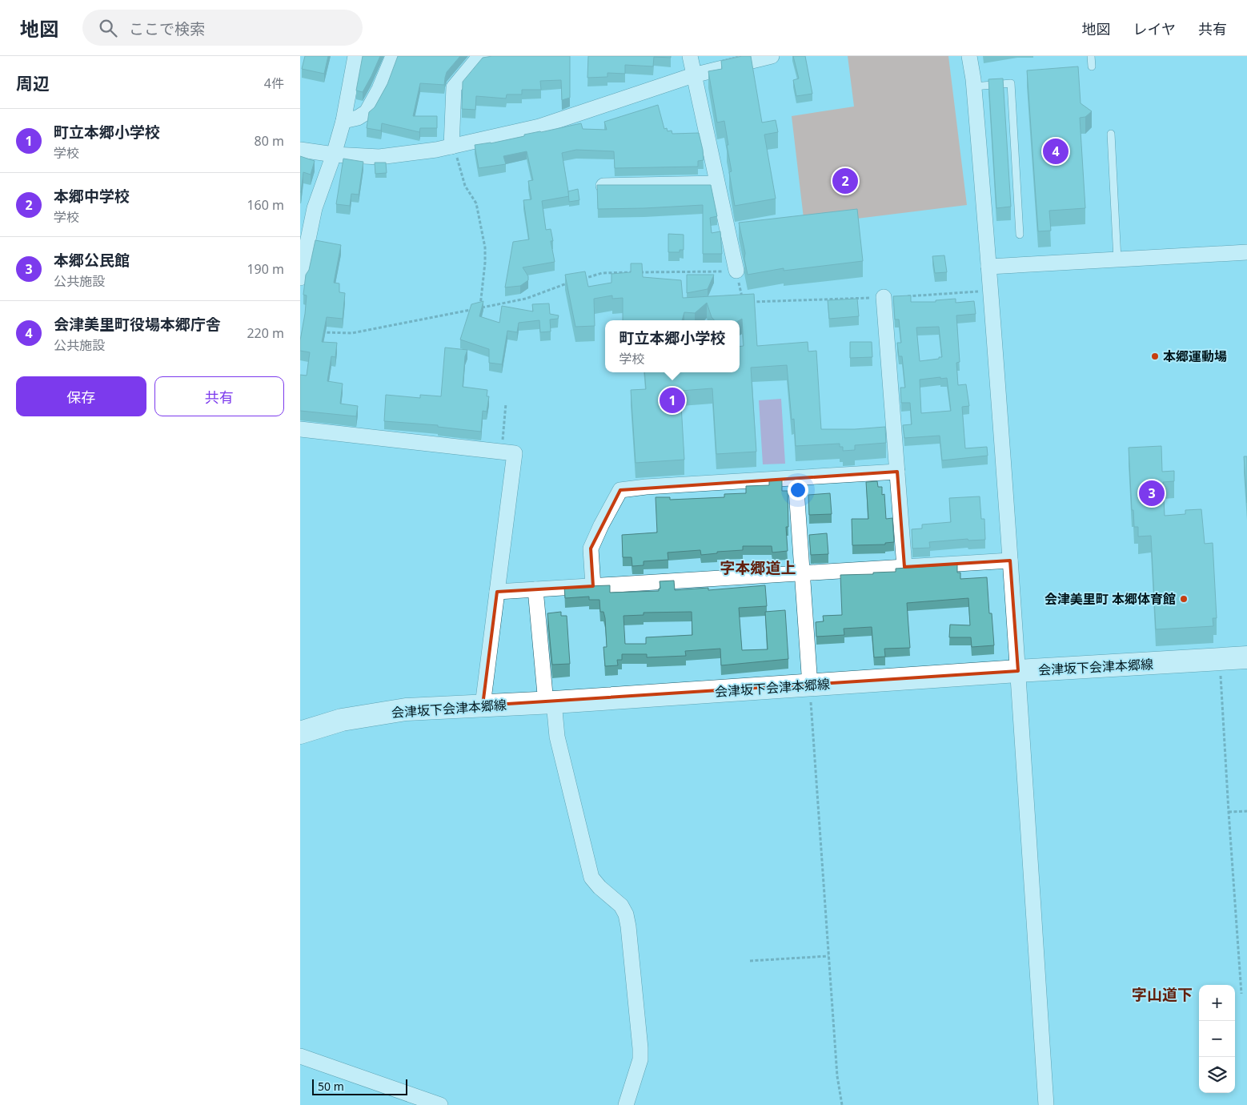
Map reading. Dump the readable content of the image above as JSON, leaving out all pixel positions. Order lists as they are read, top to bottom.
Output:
{
  "streets": {
    "main road": ["会津坂下会津本郷線"]
  },
  "districts": ["字本郷道上", "字山道下"],
  "places": ["本郷運動場", "会津美里町 本郷体育館"],
  "scale_bar": "50 m",
  "page": {
    "header": "地図",
    "search": "ここで検索",
    "nav": ["地図", "レイヤ", "共有"],
    "heading": ["周辺", "4件"],
    "list": [
      {
        "mark": "1",
        "name": "町立本郷小学校",
        "note": "学校",
        "value": "80 m"
      },
      {
        "mark": "2",
        "name": "本郷中学校",
        "note": "学校",
        "value": "160 m"
      },
      {
        "mark": "3",
        "name": "本郷公民館",
        "note": "公共施設",
        "value": "190 m"
      },
      {
        "mark": "4",
        "name": "会津美里町役場本郷庁舎",
        "note": "公共施設",
        "value": "220 m"
      }
    ],
    "pins": [
      "4",
      "2",
      "1",
      "3"
    ],
    "popup": ["町立本郷小学校", "学校"],
    "buttons": ["保存", "共有"],
    "map_buttons": ["+", "−"],
    "scale": "50 m"
  }
}
